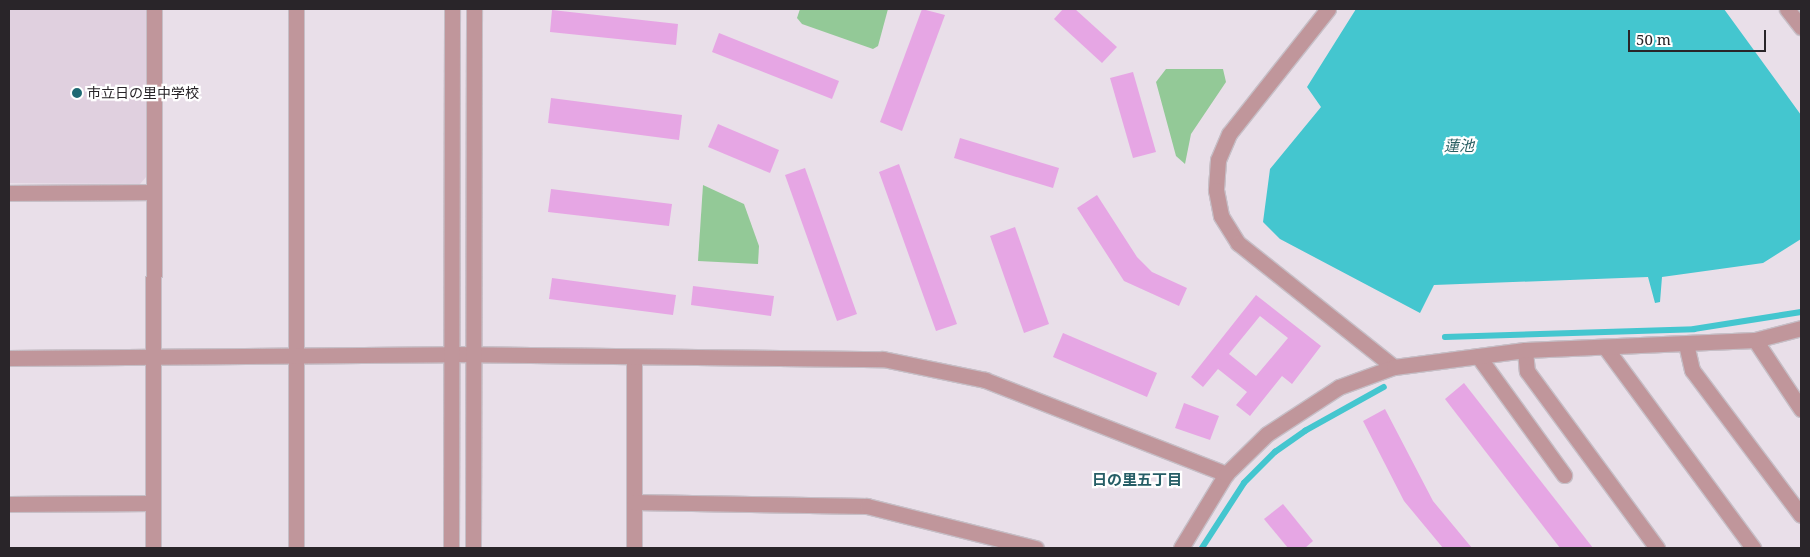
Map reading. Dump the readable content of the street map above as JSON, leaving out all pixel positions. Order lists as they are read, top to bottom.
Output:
{
  "districts": ["日の里五丁目"],
  "water": ["蓮池"],
  "places": ["市立日の里中学校"],
  "scale_bar": "50 m"
}
